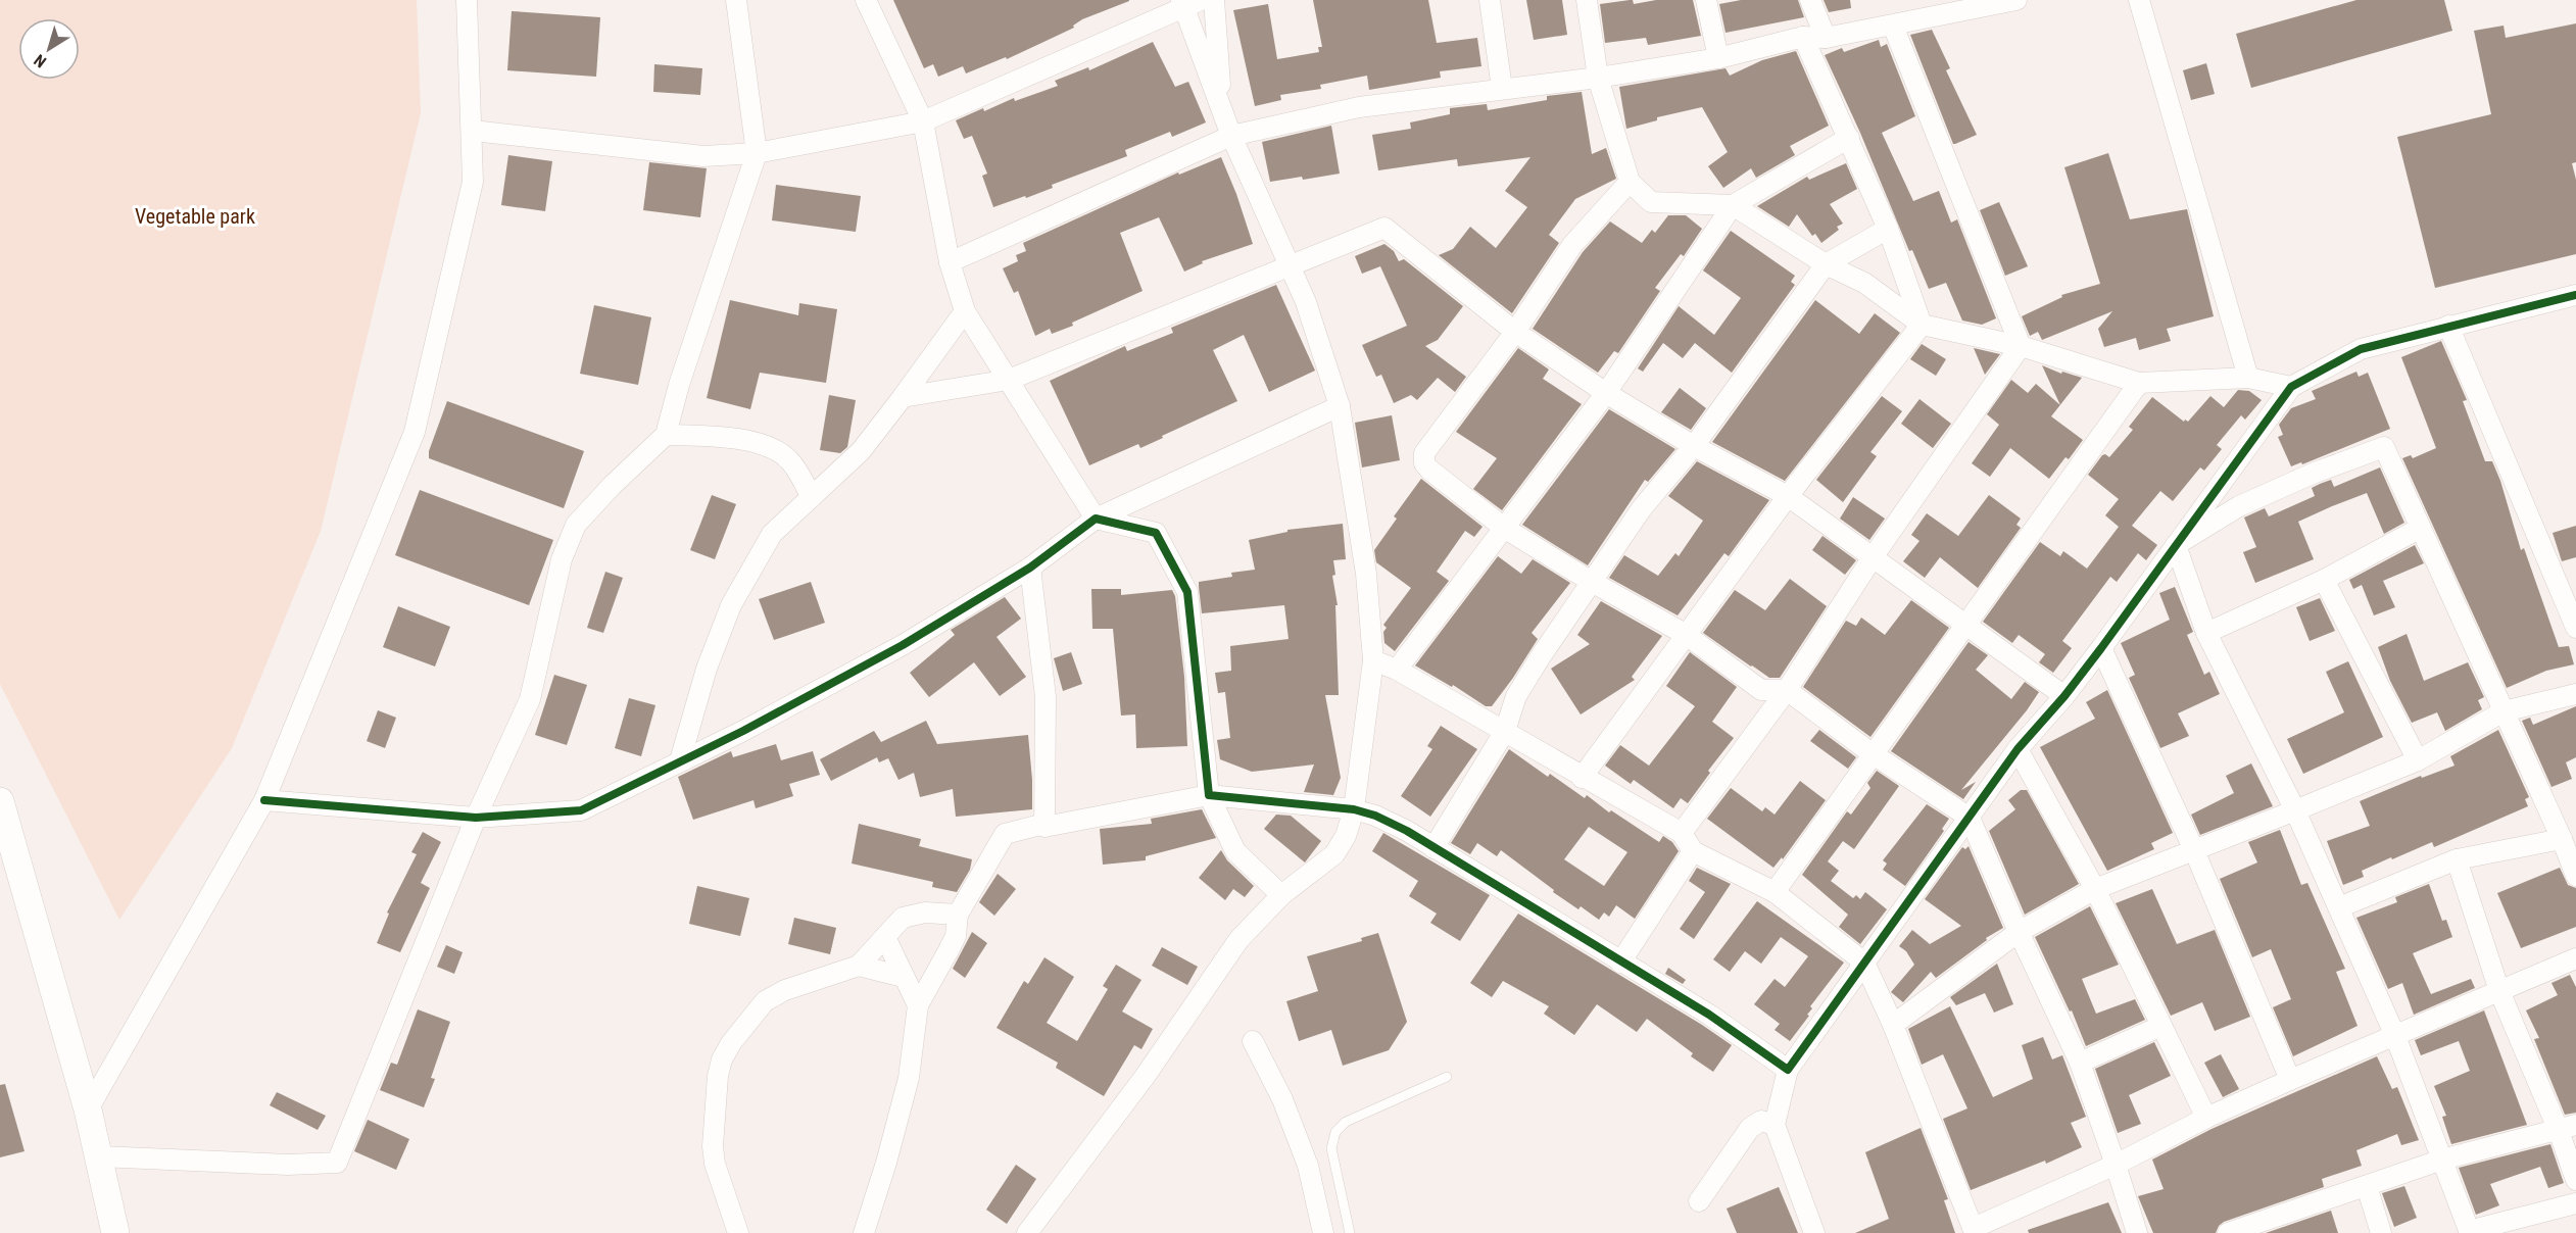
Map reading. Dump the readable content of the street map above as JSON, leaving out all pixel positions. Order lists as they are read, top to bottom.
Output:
{
  "parks": ["Vegetable park"],
  "north": "bottom left"
}
